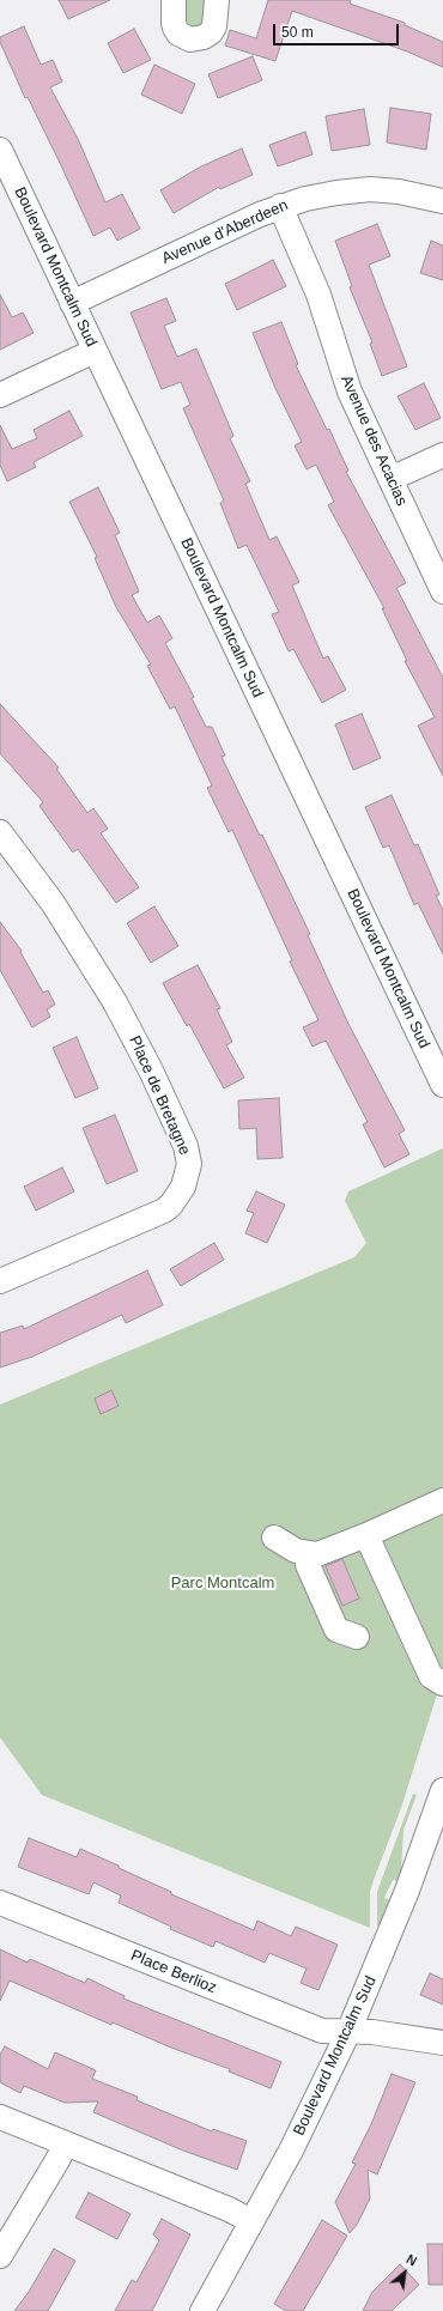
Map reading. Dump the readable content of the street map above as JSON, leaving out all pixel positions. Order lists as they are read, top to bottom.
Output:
{
  "streets": {
    "street": [
      "Avenue d'Aberdeen",
      "Boulevard Montcalm Sud",
      "Avenue des Acacias",
      "Place de Bretagne",
      "Place Berlioz"
    ]
  },
  "crossings": [
    ["Avenue d'Aberdeen", "Boulevard Montcalm Sud"],
    ["Avenue d'Aberdeen", "Avenue des Acacias"],
    ["Boulevard Montcalm Sud", "Place Berlioz"]
  ],
  "parks": ["Parc Montcalm"],
  "scale_bar": "50 m",
  "north": "top right"
}
